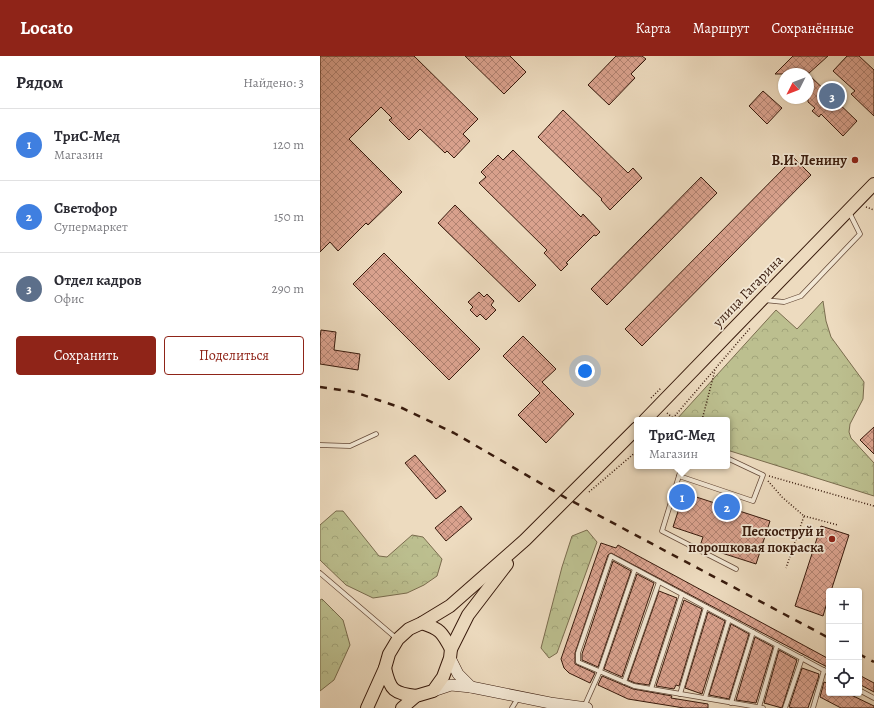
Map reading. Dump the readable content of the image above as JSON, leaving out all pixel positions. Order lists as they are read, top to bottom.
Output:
{
  "streets": {
    "main road": ["улица Гагарина"]
  },
  "places": ["В.И. Ленину", "Пескоструй и порошковая покраска"],
  "north": "bottom left",
  "page": {
    "header": "Locato",
    "nav": ["Карта", "Маршрут", "Сохранённые"],
    "heading": ["Рядом", "Найдено: 3"],
    "pins": ["3", "1", "2"],
    "list": [
      {
        "mark": "1",
        "name": "ТриС-Мед",
        "note": "Магазин",
        "value": "120 m"
      },
      {
        "mark": "2",
        "name": "Светофор",
        "note": "Супермаркет",
        "value": "150 m"
      },
      {
        "mark": "3",
        "name": "Отдел кадров",
        "note": "Офис",
        "value": "290 m"
      }
    ],
    "buttons": ["Сохранить", "Поделиться"],
    "popup": ["ТриС-Мед", "Магазин"],
    "map_buttons": ["+", "−"]
  }
}
